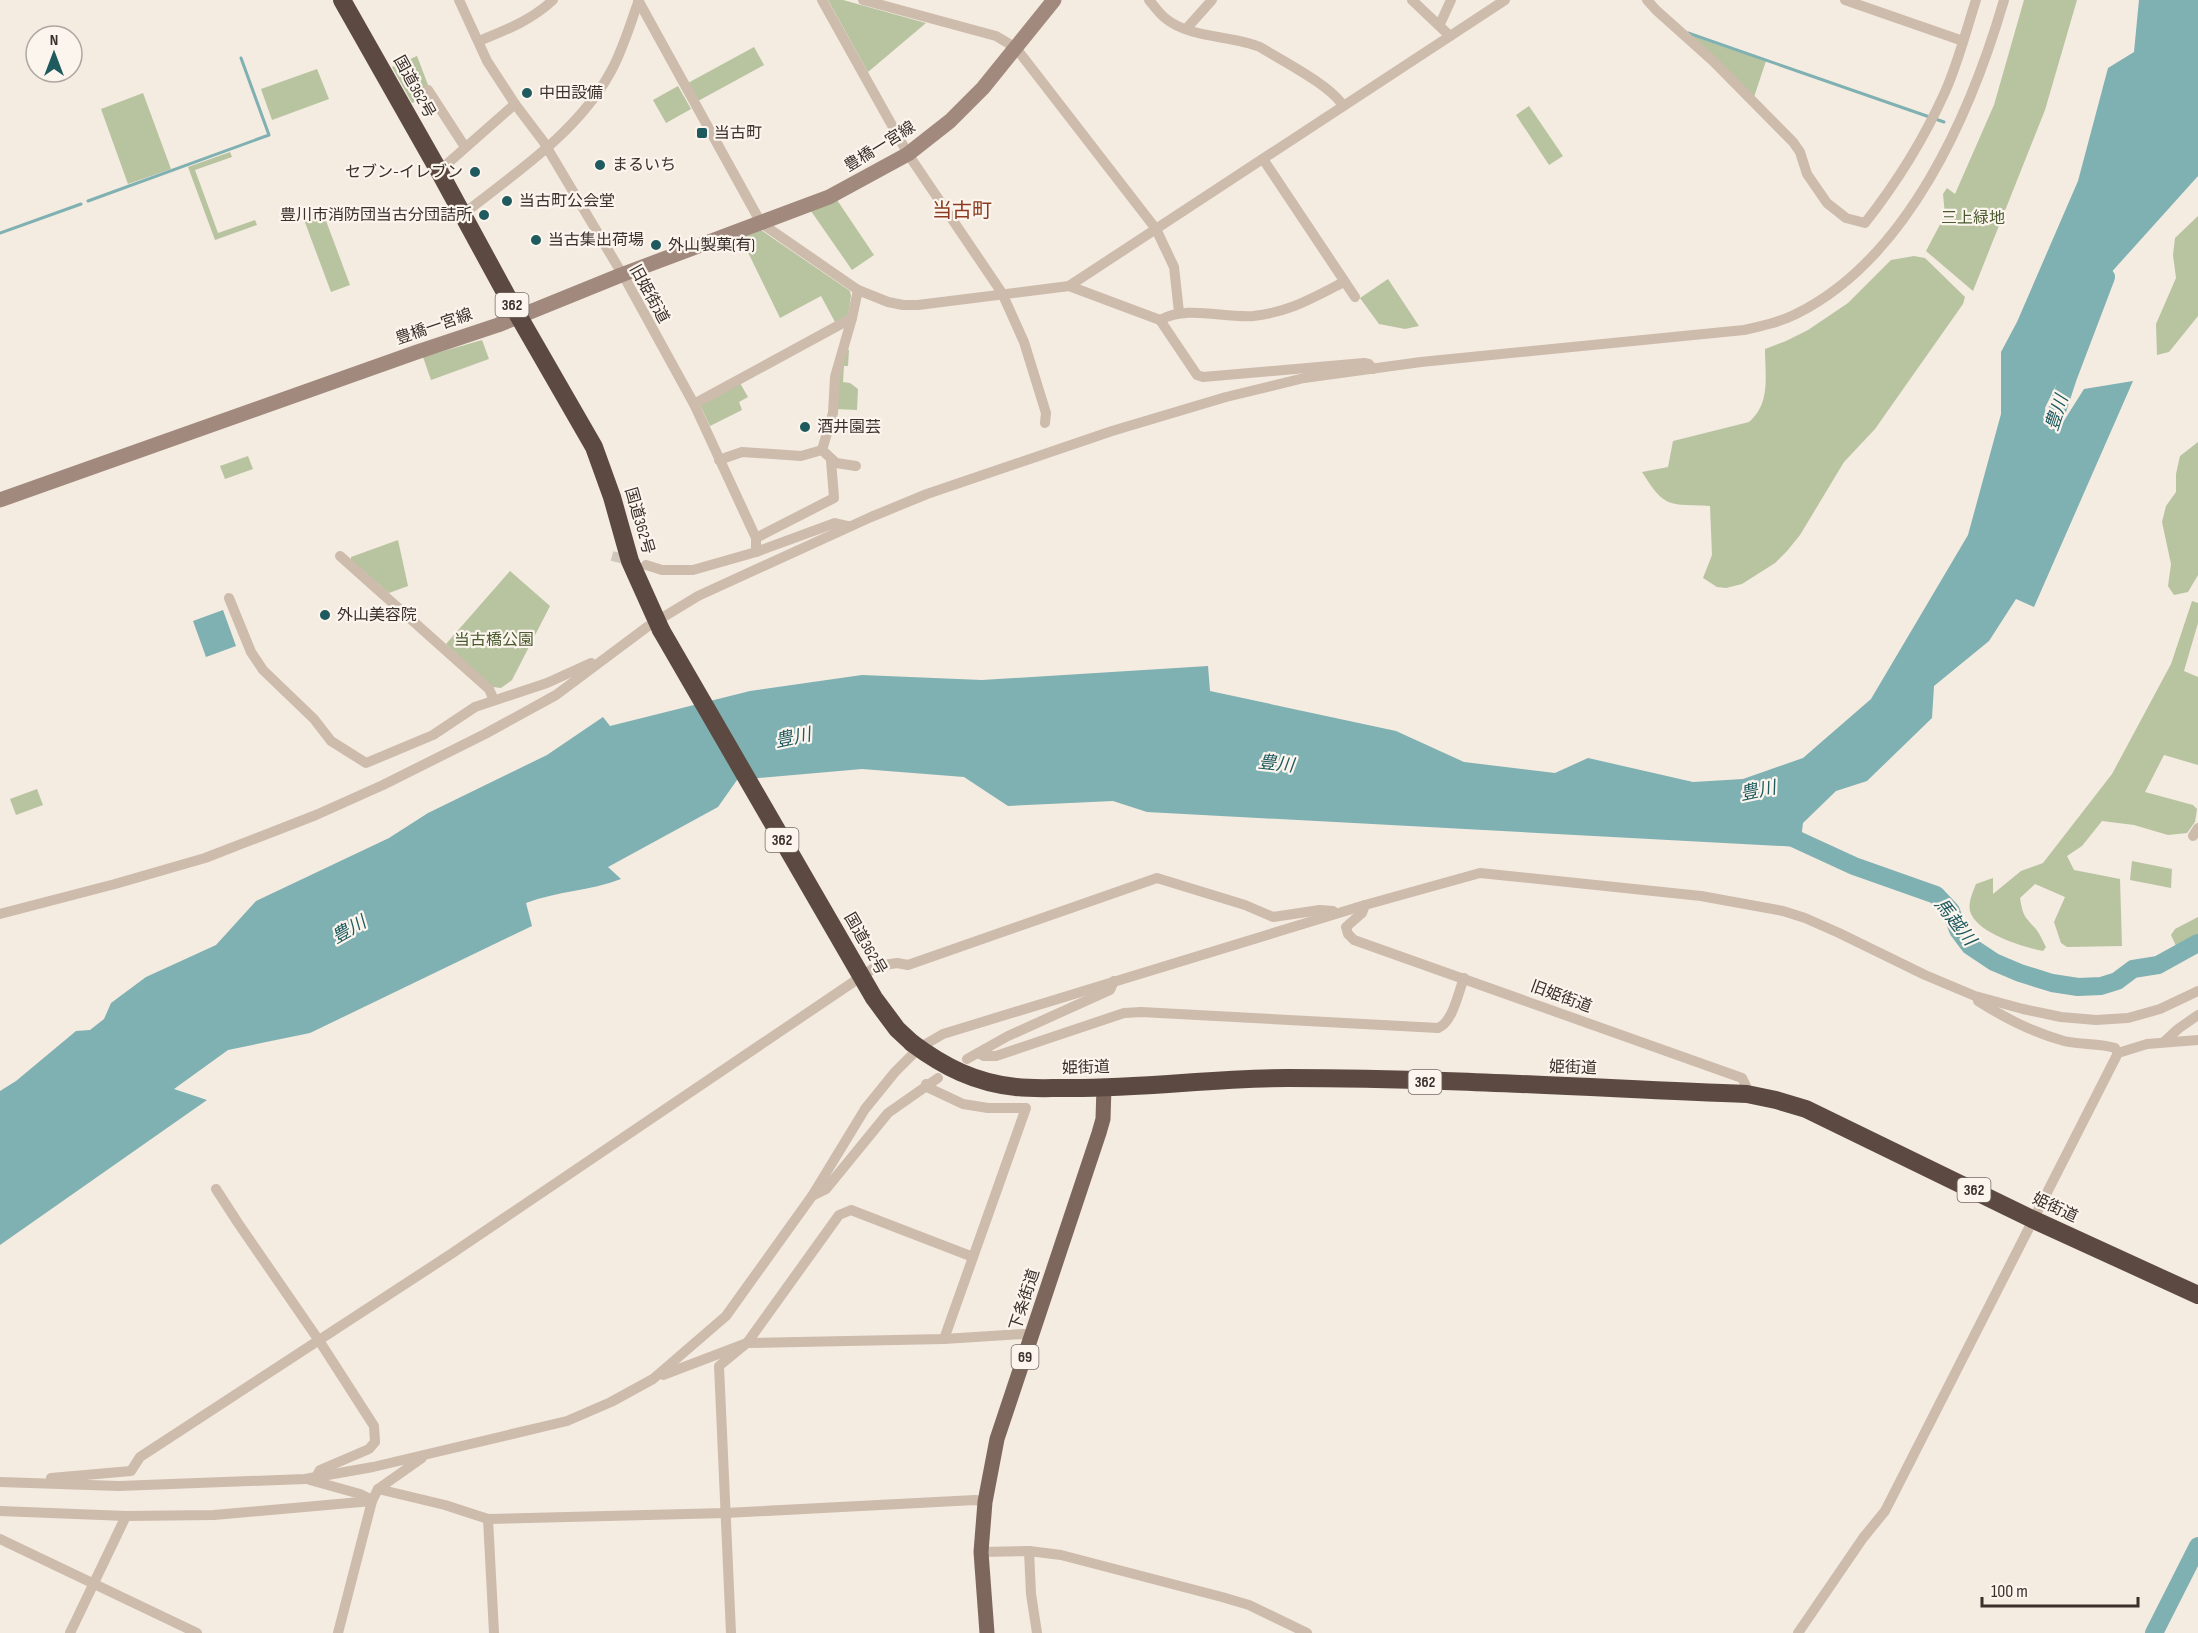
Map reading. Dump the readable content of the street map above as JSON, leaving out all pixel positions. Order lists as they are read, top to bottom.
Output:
{
  "streets": {
    "highway": ["国道362号", "362", "姫街道"],
    "main road": ["豊橋一宮線", "下条街道", "69"],
    "street": ["旧姫街道"]
  },
  "crossings": [
    ["国道362号", "豊橋一宮線"],
    ["国道362号", "姫街道"],
    ["豊橋一宮線", "旧姫街道"],
    ["旧姫街道", "姫街道"],
    ["姫街道", "下条街道"]
  ],
  "districts": ["当古町"],
  "water": ["豊川", "馬越川"],
  "parks": ["三上緑地", "当古橋公園"],
  "places": {
    "other": [
      "中田設備",
      "まるいち",
      "セブン-イレブン",
      "当古町公会堂",
      "豊川市消防団当古分団詰所",
      "当古集出荷場",
      "外山製菓(有)",
      "酒井園芸",
      "外山美容院"
    ],
    "transit": ["当古町"]
  },
  "scale_bar": "100 m",
  "north": "top"
}
